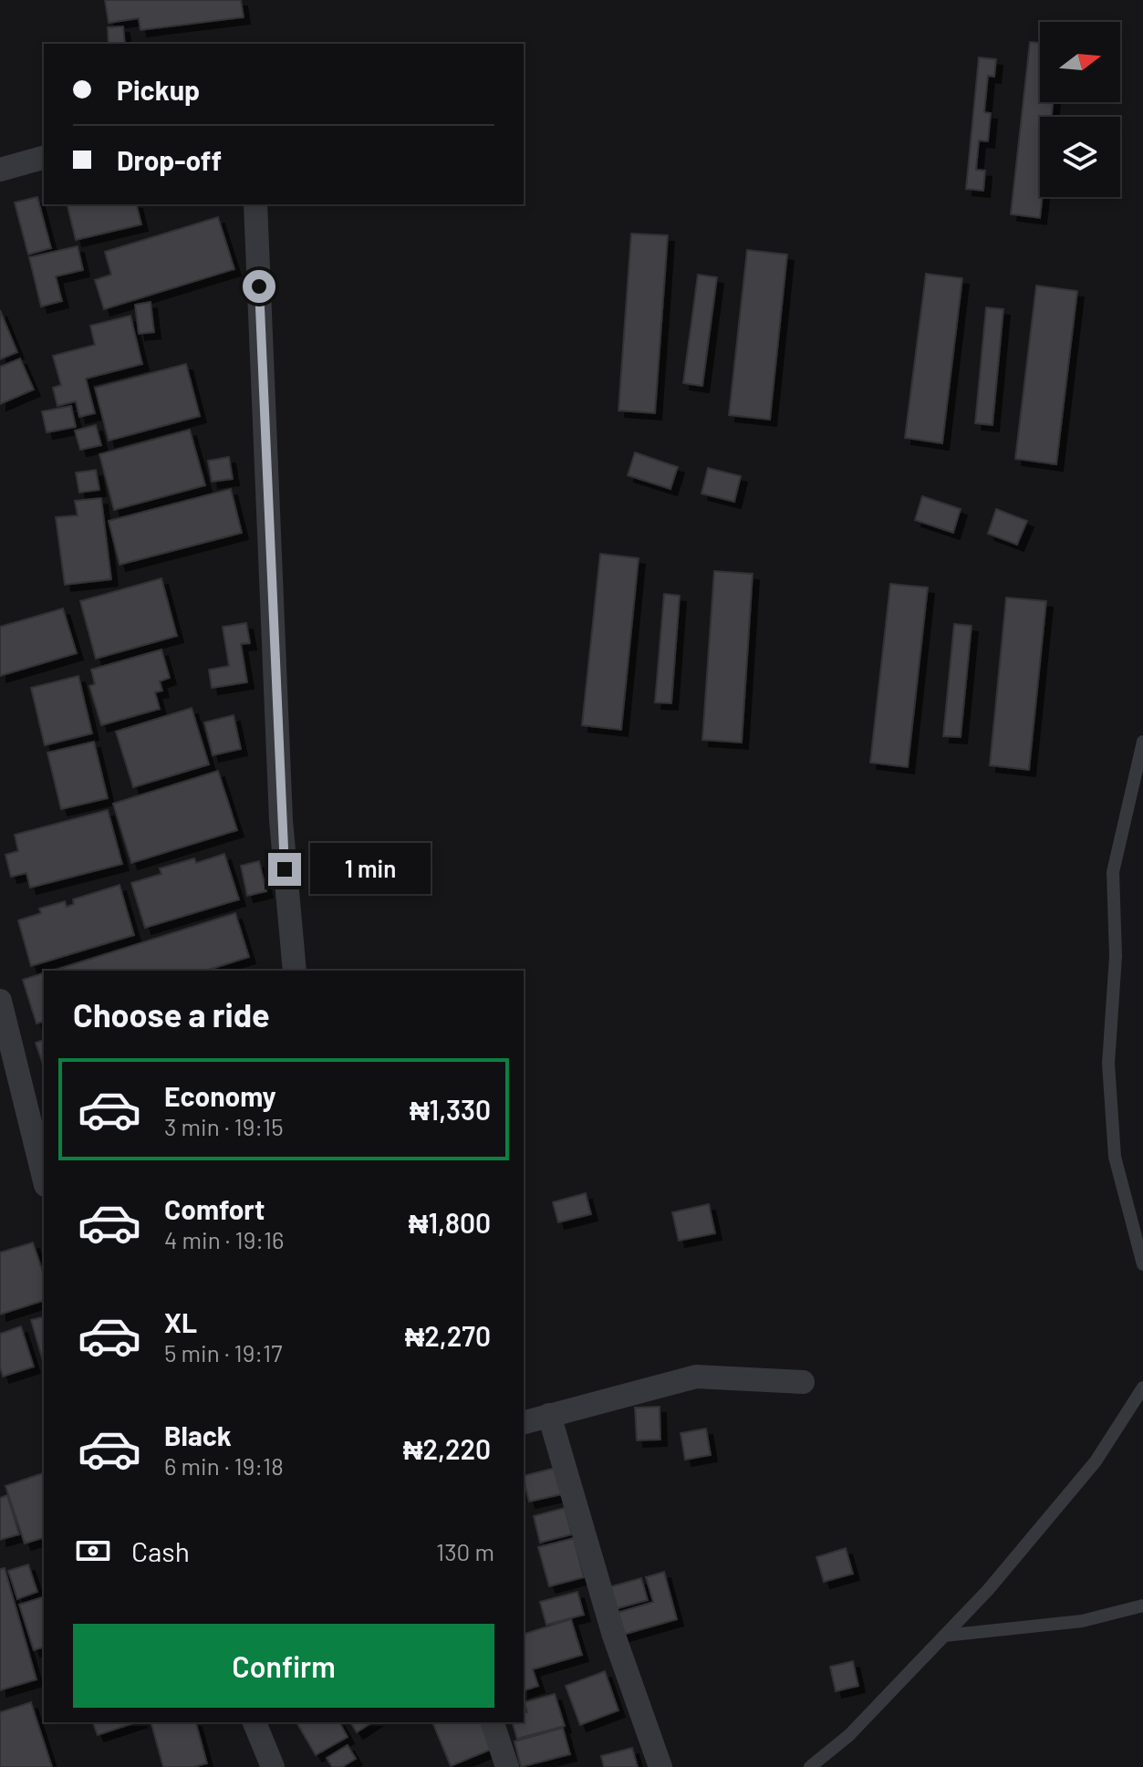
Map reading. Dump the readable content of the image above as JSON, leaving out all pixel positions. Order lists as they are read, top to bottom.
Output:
{
  "north": "right",
  "page": {
    "banner": ["Pickup", "Drop-off"],
    "bubble": "1 min",
    "heading": "Choose a ride",
    "list": [
      {
        "name": "Economy",
        "note": "3 min · 19:15",
        "value": "₦1,330"
      },
      {
        "name": "Comfort",
        "note": "4 min · 19:16",
        "value": "₦1,800"
      },
      {
        "name": "XL",
        "note": "5 min · 19:17",
        "value": "₦2,270"
      },
      {
        "name": "Black",
        "note": "6 min · 19:18",
        "value": "₦2,220"
      }
    ],
    "pay": ["Cash", "130 m"],
    "buttons": "Confirm"
  }
}
